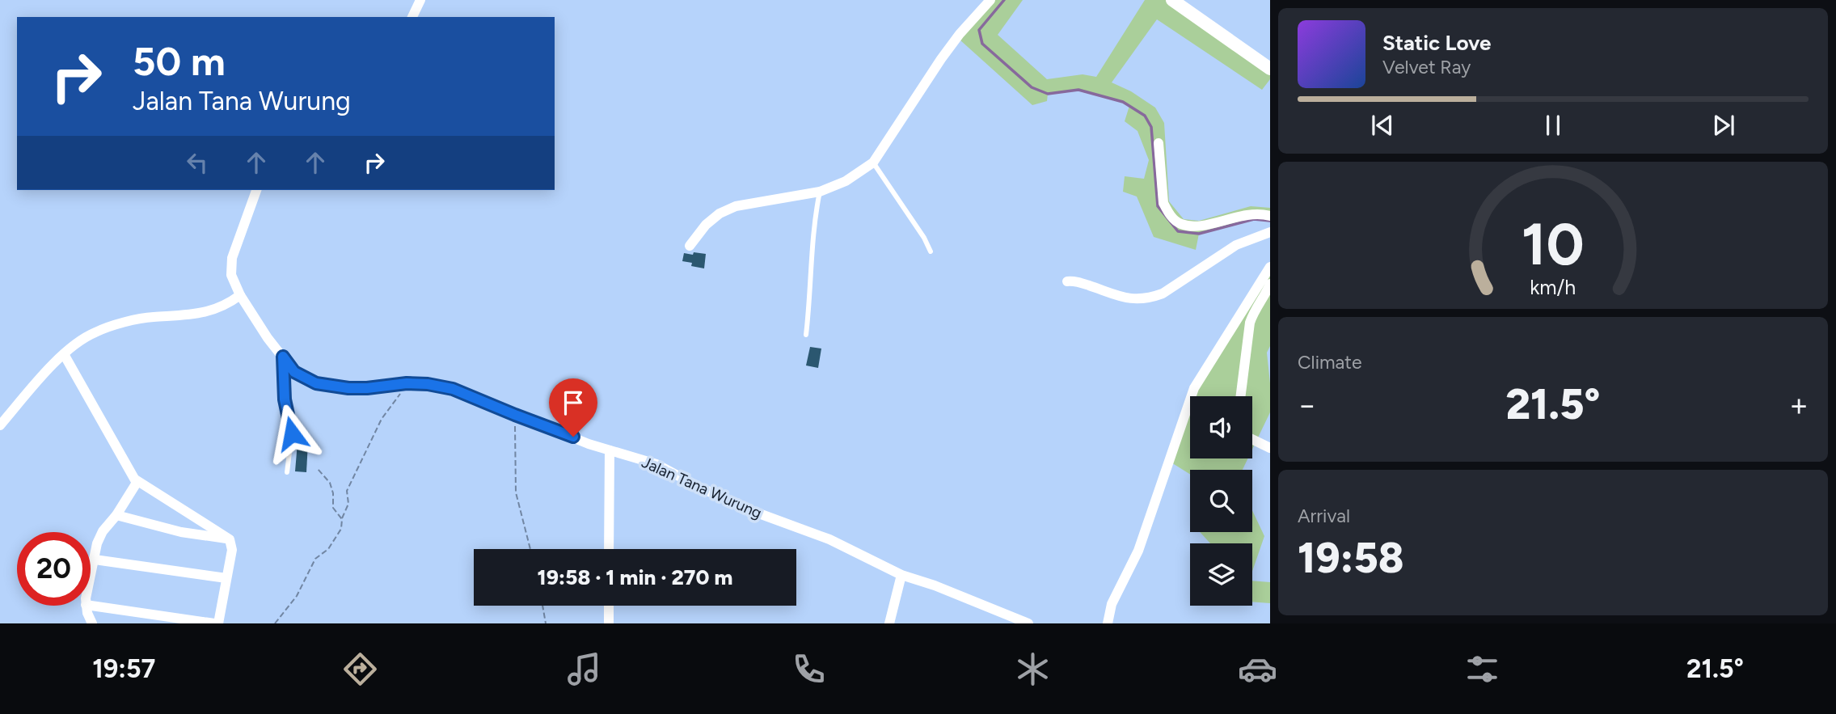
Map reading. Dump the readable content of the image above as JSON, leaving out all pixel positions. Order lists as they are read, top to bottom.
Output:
{
  "streets": {
    "street": ["Jalan Tana Wurung"]
  },
  "page": {
    "turn": ["50 m", "Jalan Tana Wurung"],
    "song": ["Static Love", "Velvet Ray"],
    "tile": [
      "Climate",
      ["Arrival", "19:58"]
    ],
    "heat": ["−", "21.5°", "+"],
    "limit": "20",
    "trip": "19:58 · 1 min · 270 m",
    "tabs": ["19:57", "21.5°"],
    "gauge": ["10", "km/h"]
  }
}
